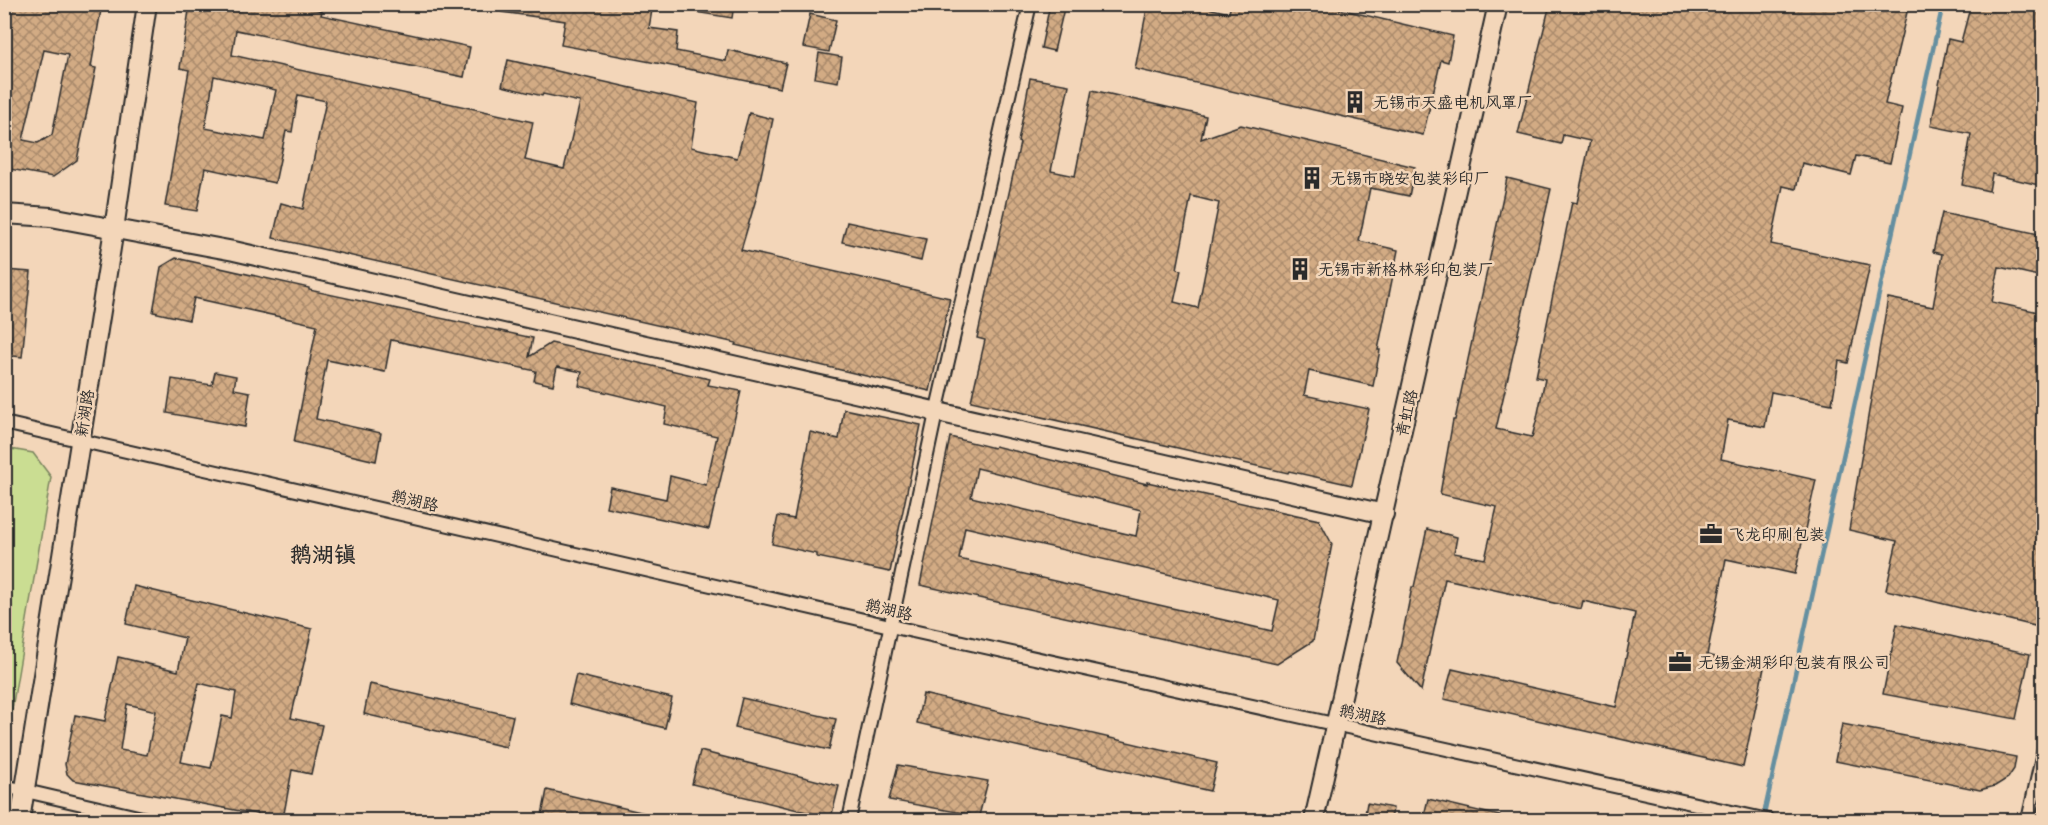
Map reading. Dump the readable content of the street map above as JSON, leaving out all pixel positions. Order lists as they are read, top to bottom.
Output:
{
  "streets": {
    "street": ["新湖路", "青虹路", "鹅湖路"]
  },
  "crossings": [
    ["新湖路", "鹅湖路"],
    ["青虹路", "鹅湖路"]
  ],
  "districts": ["鹅湖镇"],
  "places": {
    "building": ["无锡市天盛电机风罩厂", "无锡市晓安包装彩印厂", "无锡市新格林彩印包装厂"],
    "office": ["飞龙印刷包装", "无锡金湖彩印包装有限公司"]
  }
}
